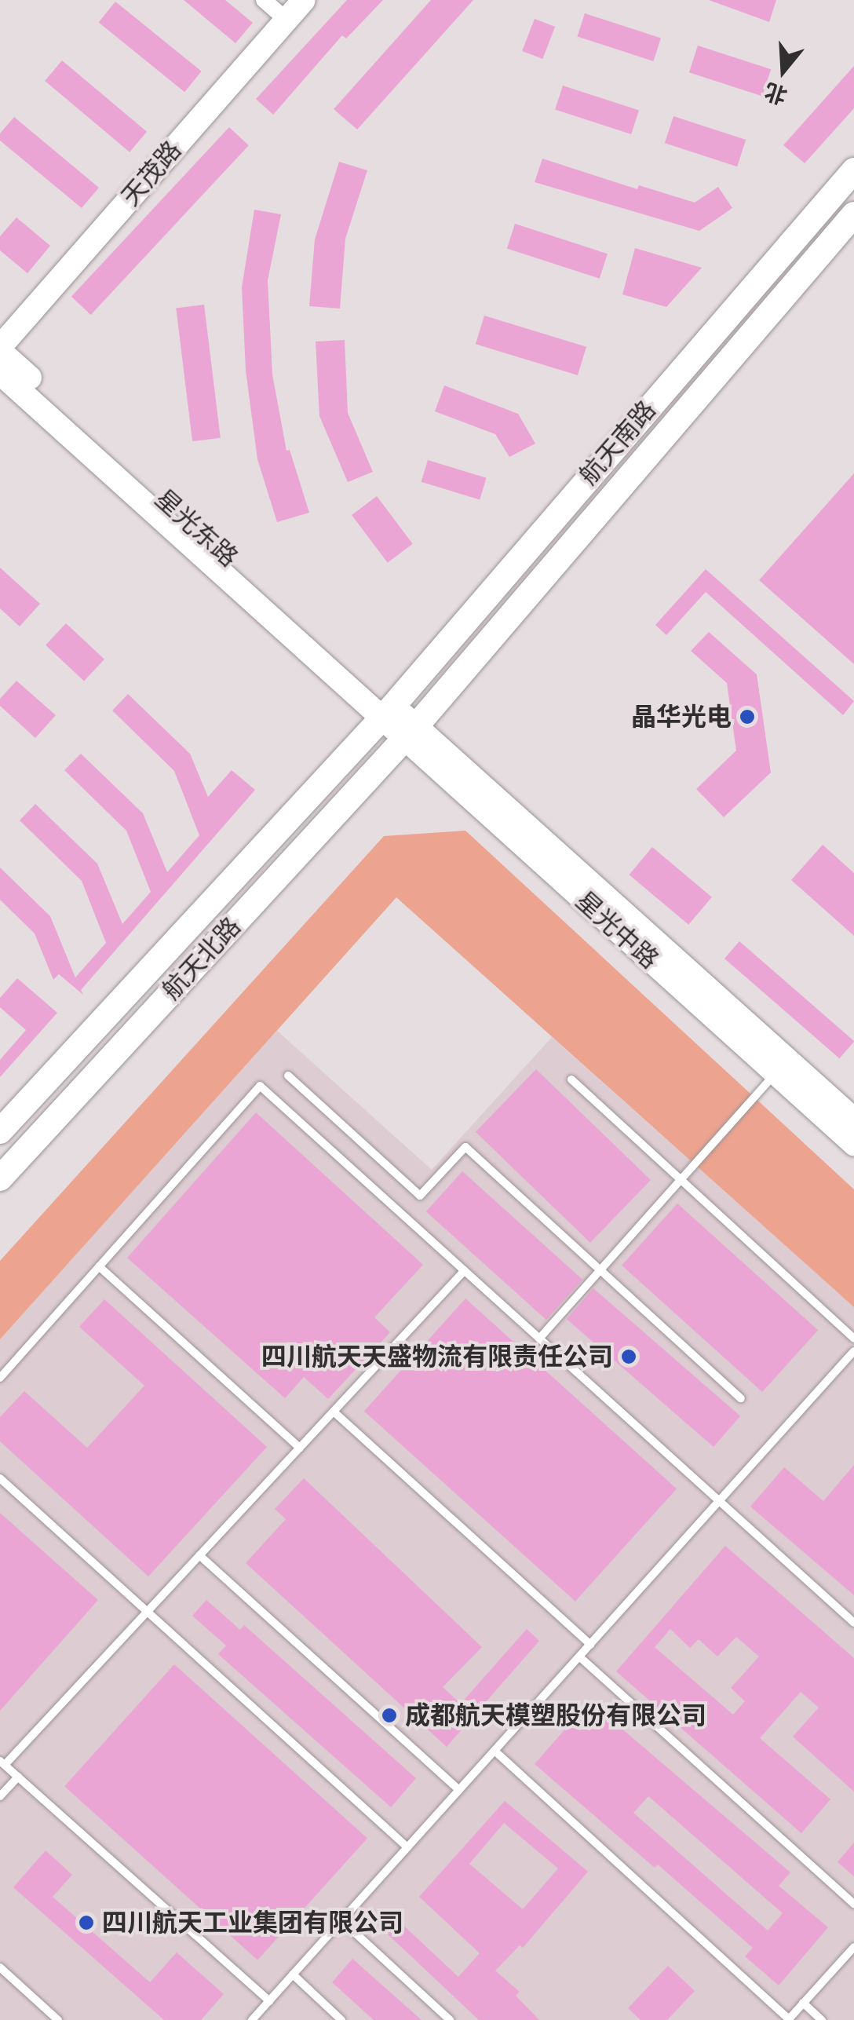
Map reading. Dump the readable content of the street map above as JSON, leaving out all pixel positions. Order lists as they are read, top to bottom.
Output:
{
  "streets": {
    "main road": [
      "天茂路",
      "航天南路",
      "星光东路",
      "星光中路",
      "航天北路"
    ]
  },
  "crossings": [
    ["天茂路", "星光东路"],
    ["航天南路", "星光东路"],
    ["航天南路", "星光中路"],
    ["航天南路", "航天北路"],
    ["星光东路", "星光中路"],
    ["星光东路", "航天北路"],
    ["星光中路", "航天北路"]
  ],
  "places": [
    "晶华光电",
    "四川航天天盛物流有限责任公司",
    "成都航天模塑股份有限公司",
    "四川航天工业集团有限公司"
  ],
  "north": "bottom"
}
